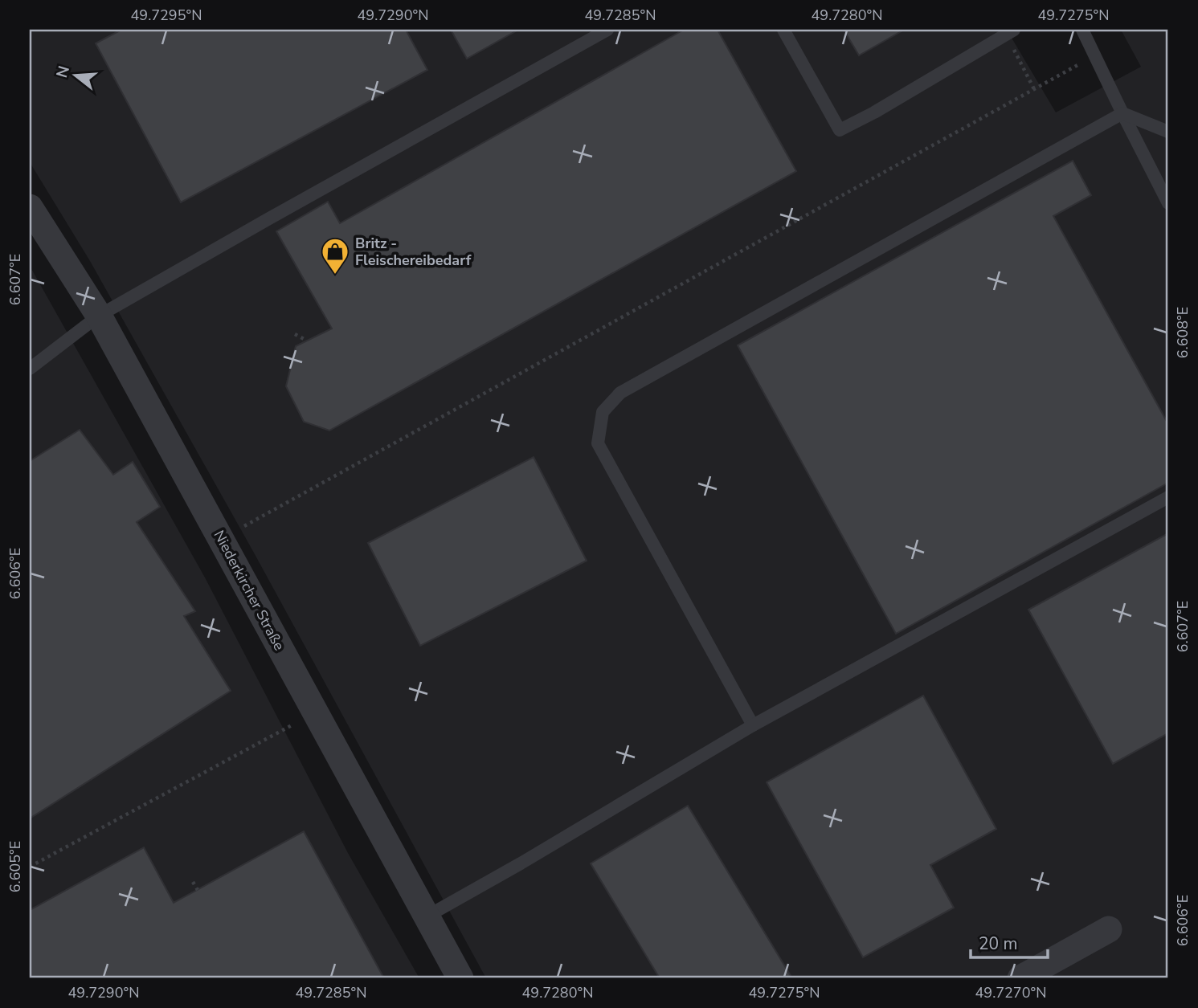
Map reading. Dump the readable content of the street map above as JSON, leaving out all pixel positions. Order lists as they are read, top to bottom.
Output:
{
  "streets": {
    "street": ["Niederkircher Straße"]
  },
  "places": {
    "shop": ["Britz - Fleischereibedarf"]
  },
  "scale_bar": "20 m",
  "north": "left",
  "coordinates": [
    "49.7295°N",
    "49.7290°N",
    "49.7285°N",
    "49.7280°N",
    "49.7275°N",
    "6.607°E",
    "6.608°E",
    "6.606°E",
    "6.605°E",
    "49.7270°N"
  ]
}
